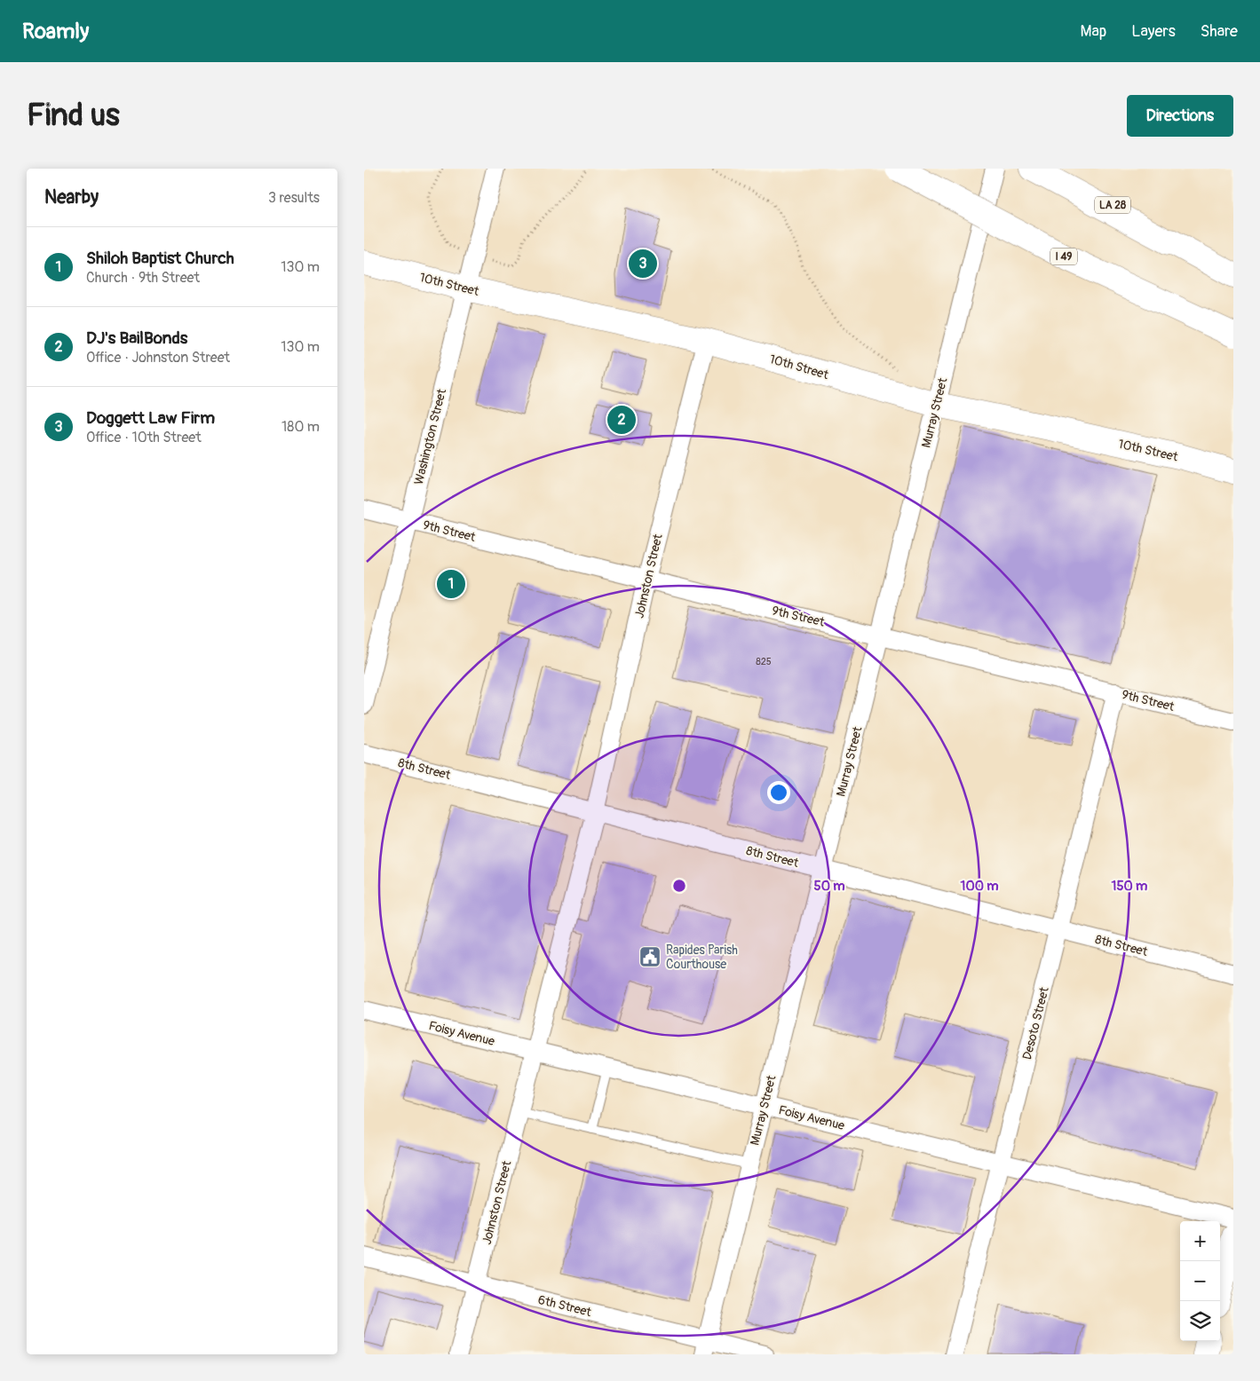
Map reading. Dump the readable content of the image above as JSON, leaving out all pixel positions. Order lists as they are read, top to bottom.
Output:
{
  "streets": {
    "main road": ["LA 28", "I 49", "10th Street"],
    "street": [
      "Murray Street",
      "Washington Street",
      "9th Street",
      "Johnston Street",
      "8th Street",
      "Desoto Street",
      "Foisy Avenue",
      "6th Street"
    ]
  },
  "crossings": [
    ["10th Street", "Murray Street"],
    ["10th Street", "Washington Street"],
    ["10th Street", "Johnston Street"],
    ["Murray Street", "9th Street"],
    ["Murray Street", "8th Street"],
    ["Murray Street", "Foisy Avenue"],
    ["Murray Street", "6th Street"],
    ["Washington Street", "9th Street"],
    ["9th Street", "Johnston Street"],
    ["9th Street", "Desoto Street"],
    ["Johnston Street", "8th Street"],
    ["Johnston Street", "Foisy Avenue"],
    ["Johnston Street", "6th Street"],
    ["8th Street", "Desoto Street"],
    ["Desoto Street", "Foisy Avenue"]
  ],
  "places": {
    "public building": ["Rapides Parish Courthouse"]
  },
  "house_numbers": ["825"],
  "page": {
    "header": "Roamly",
    "nav": ["Map", "Layers", "Share"],
    "buttons": "Directions",
    "title": "Find us",
    "heading": ["Nearby", "3 results"],
    "list": [
      {
        "mark": "1",
        "name": "Shiloh Baptist Church",
        "note": "Church · 9th Street",
        "value": "130 m"
      },
      {
        "mark": "2",
        "name": "DJ's BailBonds",
        "note": "Office · Johnston Street",
        "value": "130 m"
      },
      {
        "mark": "3",
        "name": "Doggett Law Firm",
        "note": "Office · 10th Street",
        "value": "180 m"
      }
    ],
    "pins": ["3", "2", "1"],
    "map_buttons": ["+", "−"]
  },
  "rings": ["50 m", "100 m", "150 m"]
}
